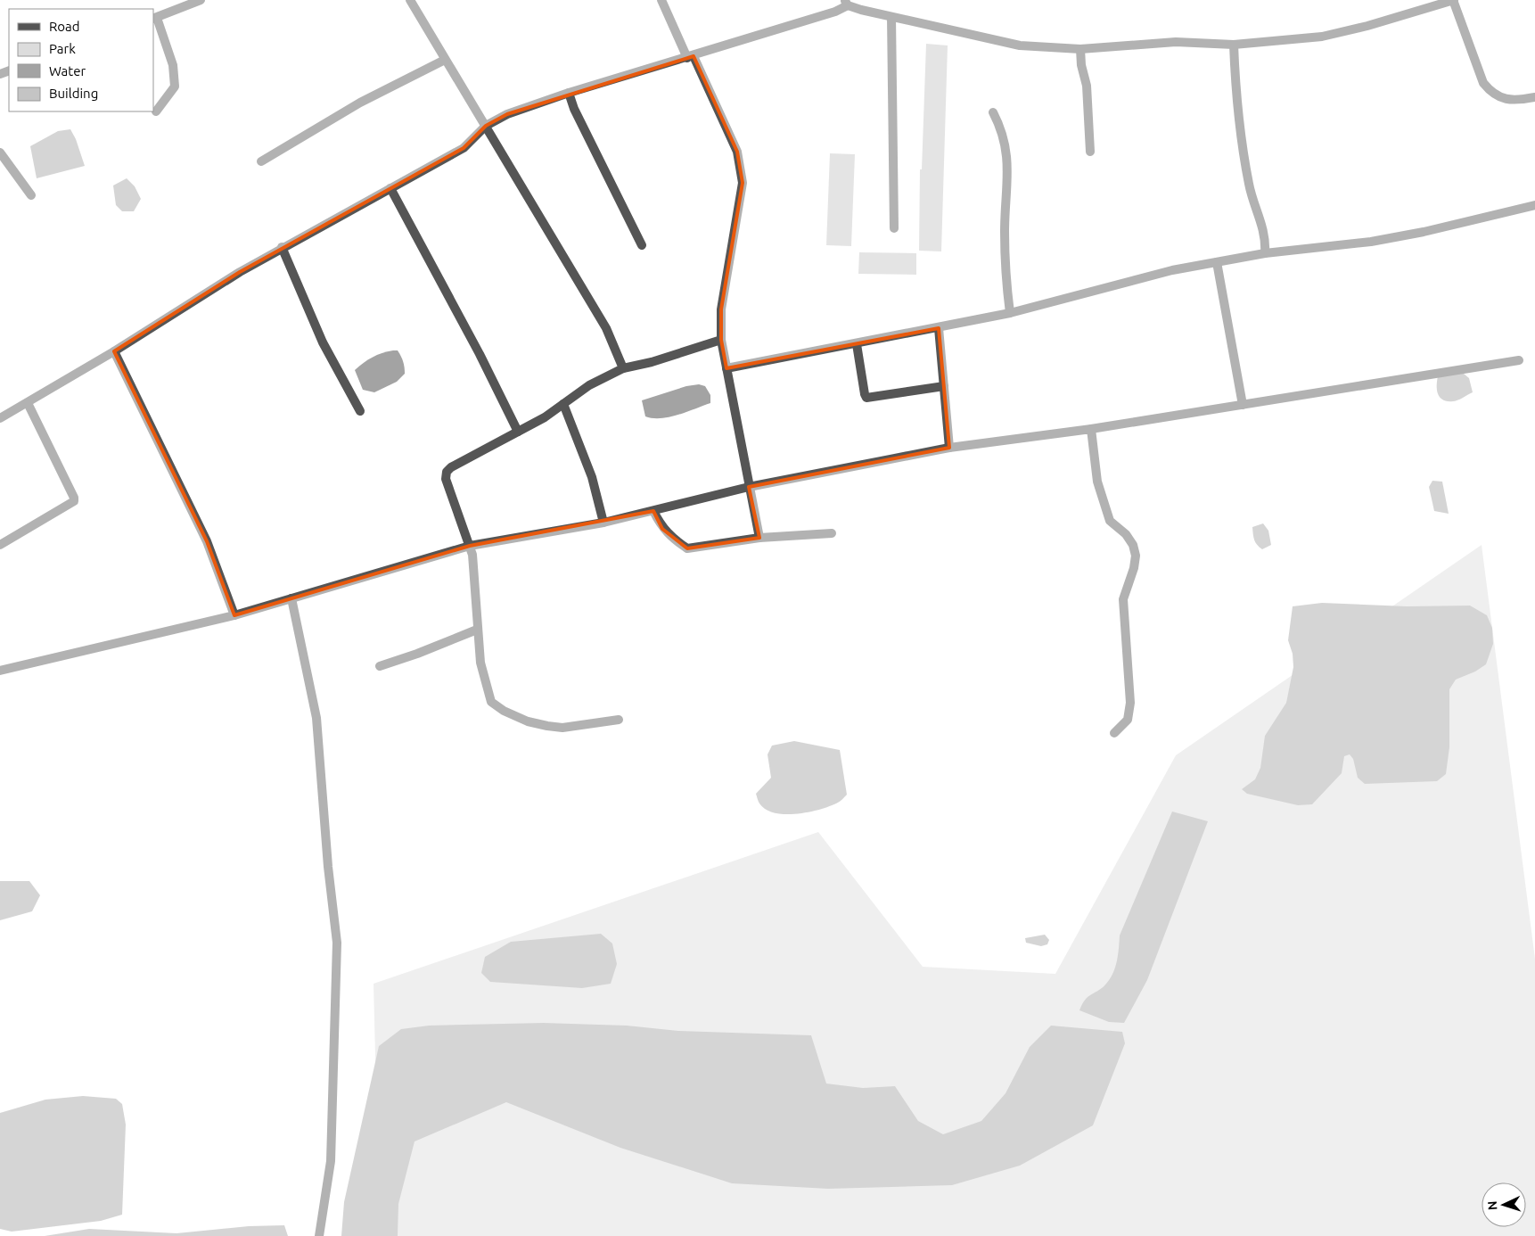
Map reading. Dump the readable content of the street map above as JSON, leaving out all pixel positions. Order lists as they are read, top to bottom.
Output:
{
  "legend": [
    "Road",
    "Park",
    "Water",
    "Building"
  ],
  "north": "left"
}
